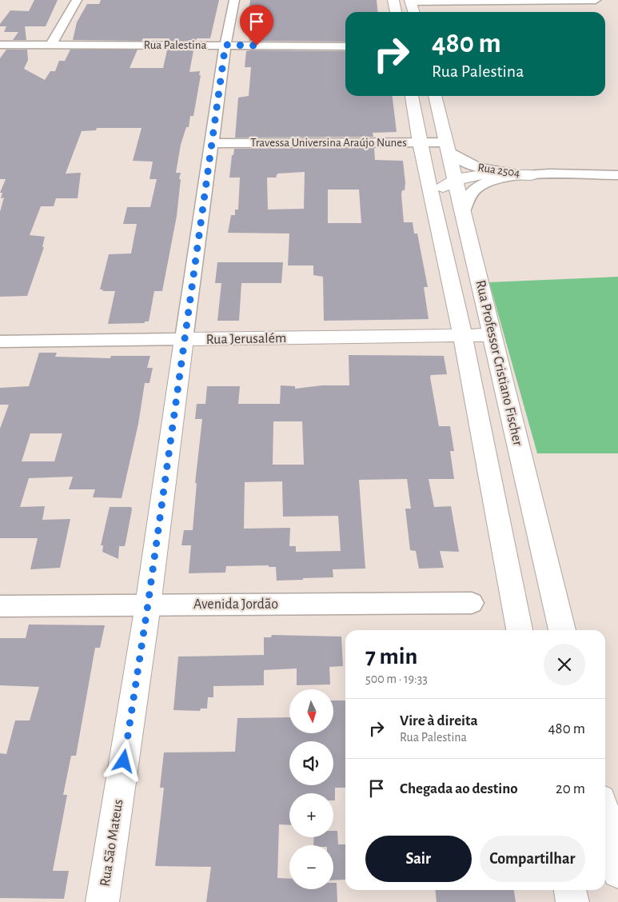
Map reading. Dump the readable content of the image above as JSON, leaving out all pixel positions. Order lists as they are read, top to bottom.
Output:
{
  "streets": {
    "main road": ["Rua Jerusalém", "Rua Professor Cristiano Fischer", "Rua São Mateus"],
    "street": [
      "Rua Palestina",
      "Travessa Universina Araújo Nunes",
      "Rua 2504",
      "Avenida Jordão"
    ]
  },
  "crossings": [
    ["Rua Palestina", "Rua São Mateus"],
    ["Travessa Universina Araújo Nunes", "Rua 2504"],
    ["Travessa Universina Araújo Nunes", "Rua Professor Cristiano Fischer"],
    ["Travessa Universina Araújo Nunes", "Rua São Mateus"],
    ["Rua 2504", "Rua Professor Cristiano Fischer"],
    ["Rua Jerusalém", "Rua Professor Cristiano Fischer"],
    ["Rua Jerusalém", "Rua São Mateus"],
    ["Avenida Jordão", "Rua São Mateus"]
  ],
  "north": "bottom",
  "page": {
    "turn": ["480 m", "Rua Palestina"],
    "heading": ["7 min", "500 m · 19:33"],
    "map_buttons": ["+", "−"],
    "list": [
      {
        "name": "Vire à direita",
        "note": "Rua Palestina",
        "value": "480 m"
      },
      {
        "name": "Chegada ao destino",
        "value": "20 m"
      }
    ],
    "buttons": ["Sair", "Compartilhar"]
  }
}
